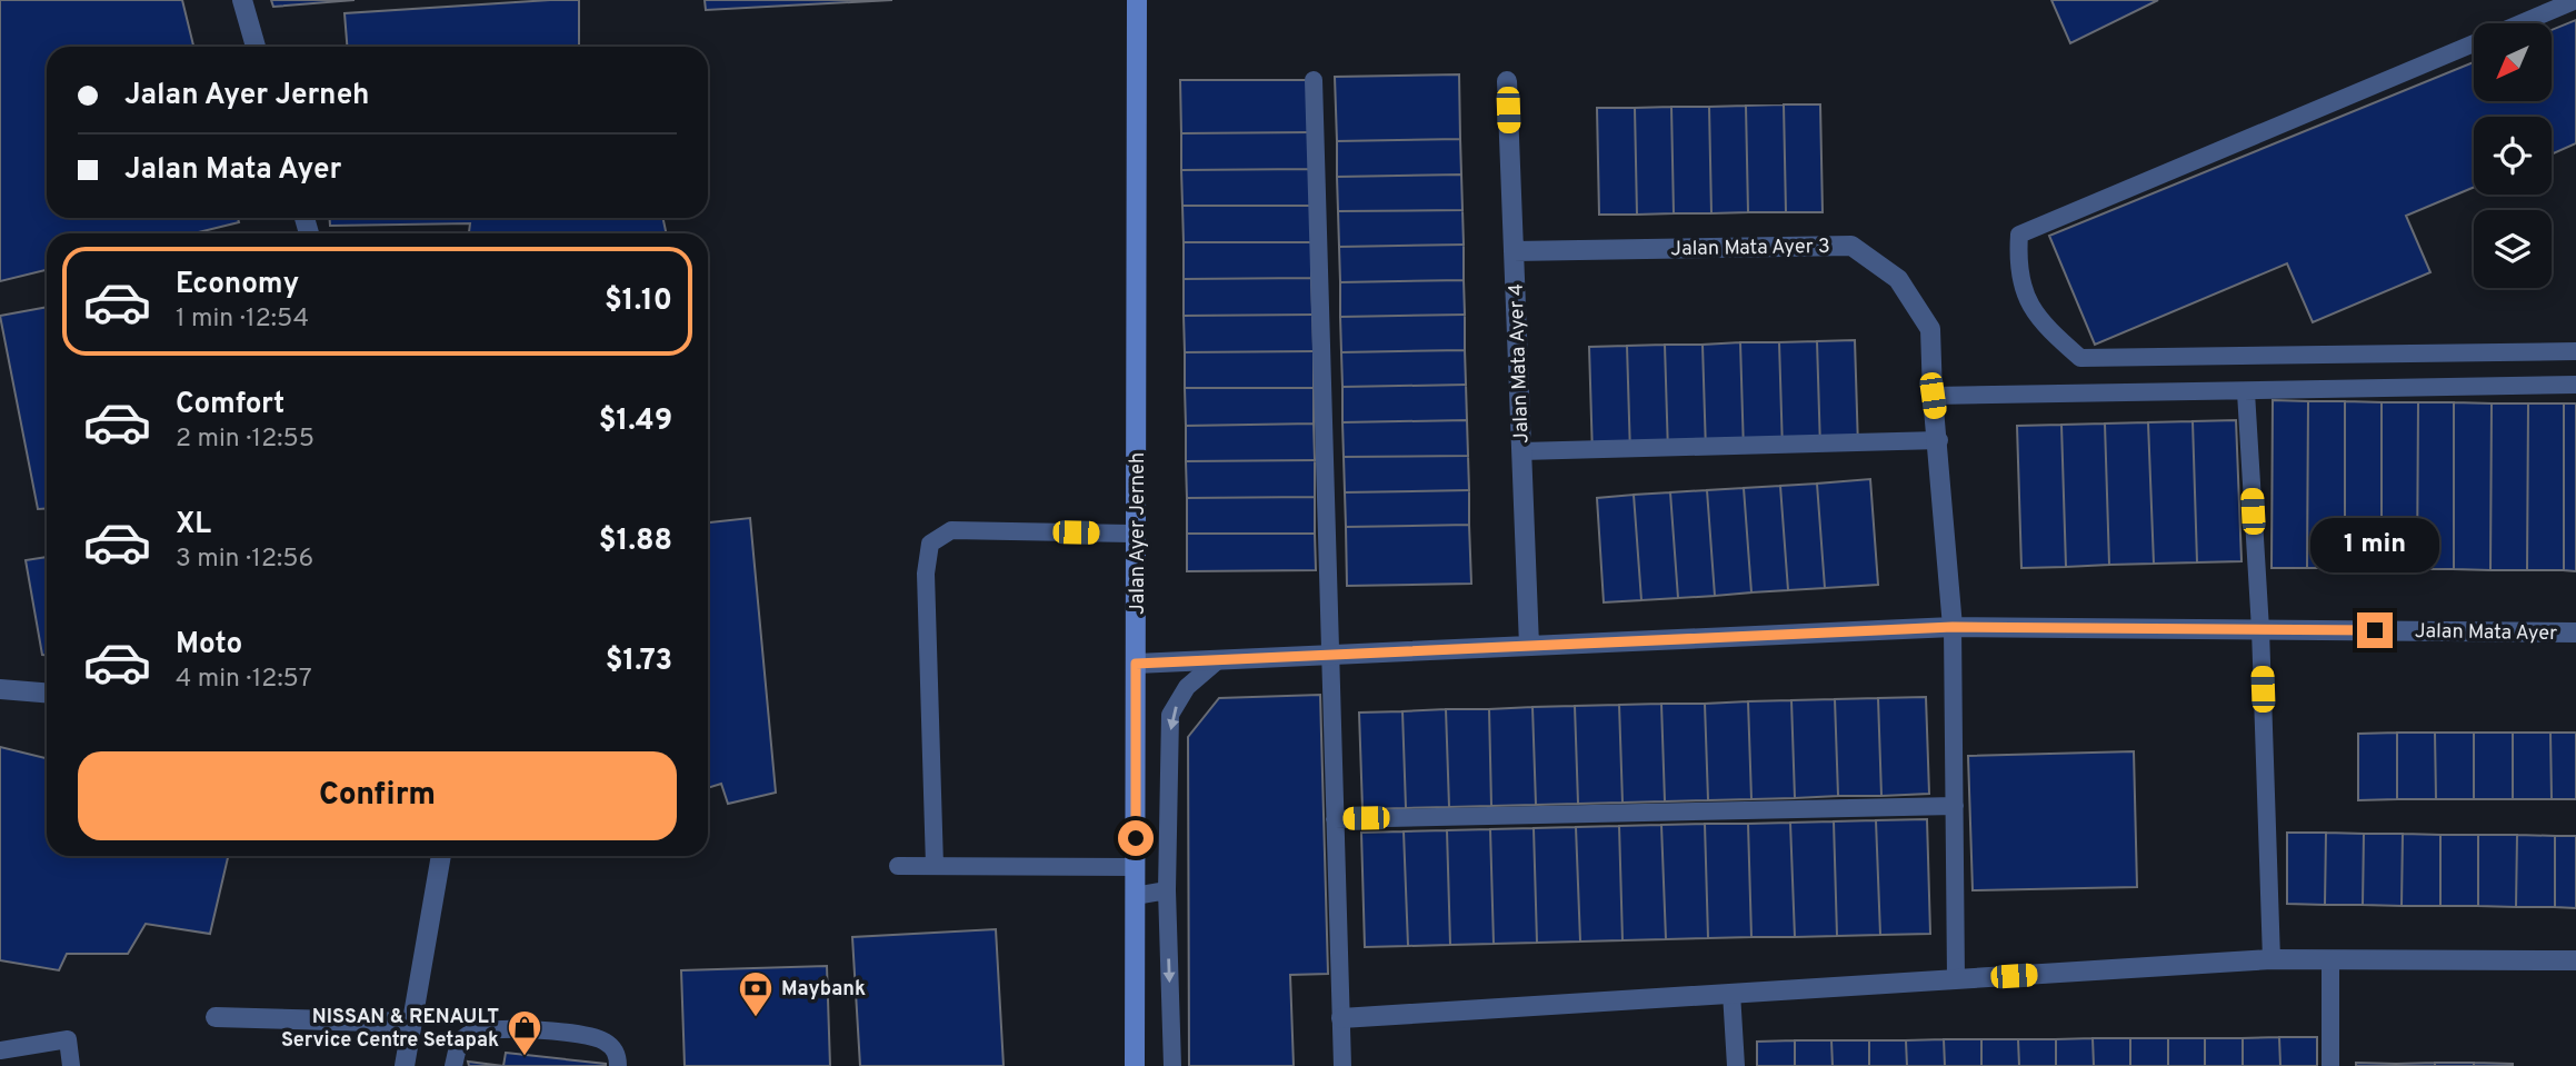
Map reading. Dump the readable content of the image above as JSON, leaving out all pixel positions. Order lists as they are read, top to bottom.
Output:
{
  "streets": {
    "main road": ["Jalan Ayer Jerneh"],
    "street": ["Jalan Mata Ayer 3", "Jalan Mata Ayer 4", "Jalan Mata Ayer"]
  },
  "crossings": [
    ["Jalan Mata Ayer 3", "Jalan Mata Ayer 4"],
    ["Jalan Mata Ayer 3", "Jalan Mata Ayer"],
    ["Jalan Mata Ayer 4", "Jalan Mata Ayer"],
    ["Jalan Ayer Jerneh", "Jalan Mata Ayer"]
  ],
  "places": {
    "bank": ["Maybank"],
    "shop": ["NISSAN & RENAULT Service Centre Setapak"]
  },
  "north": "bottom left",
  "page": {
    "banner": ["Jalan Ayer Jerneh", "Jalan Mata Ayer"],
    "list": [
      {
        "name": "Economy",
        "note": "1 min · 12:54",
        "value": "$1.10"
      },
      {
        "name": "Comfort",
        "note": "2 min · 12:55",
        "value": "$1.49"
      },
      {
        "name": "XL",
        "note": "3 min · 12:56",
        "value": "$1.88"
      },
      {
        "name": "Moto",
        "note": "4 min · 12:57",
        "value": "$1.73"
      }
    ],
    "bubble": "1 min",
    "buttons": "Confirm"
  }
}
